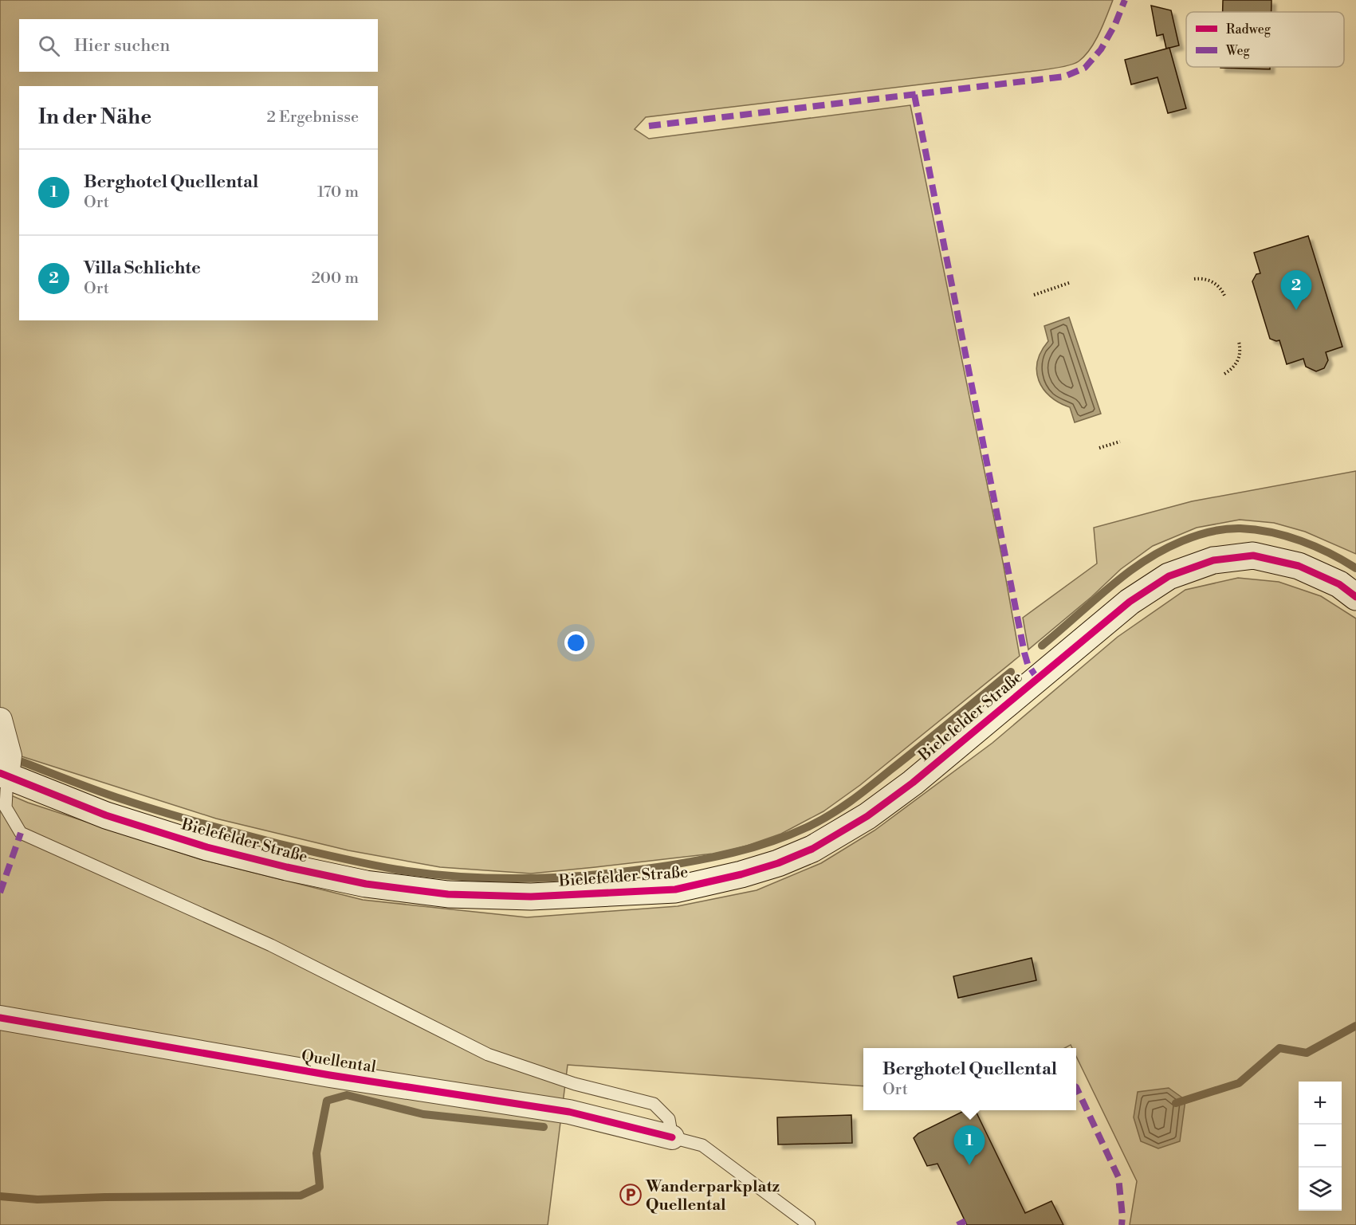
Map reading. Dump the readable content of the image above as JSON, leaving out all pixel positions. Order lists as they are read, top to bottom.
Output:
{
  "streets": {
    "main road": ["Bielefelder Straße"],
    "street": ["Quellental"]
  },
  "places": {
    "parking": ["Wanderparkplatz Quellental"]
  },
  "legend": ["Radweg", "Weg"],
  "page": {
    "search": "Hier suchen",
    "heading": ["In der Nähe", "2 Ergebnisse"],
    "list": [
      {
        "mark": "1",
        "name": "Berghotel Quellental",
        "note": "Ort",
        "value": "170 m"
      },
      {
        "mark": "2",
        "name": "Villa Schlichte",
        "note": "Ort",
        "value": "200 m"
      }
    ],
    "pins": ["2", "1"],
    "popup": ["Berghotel Quellental", "Ort"],
    "map_buttons": ["+", "−"]
  }
}
